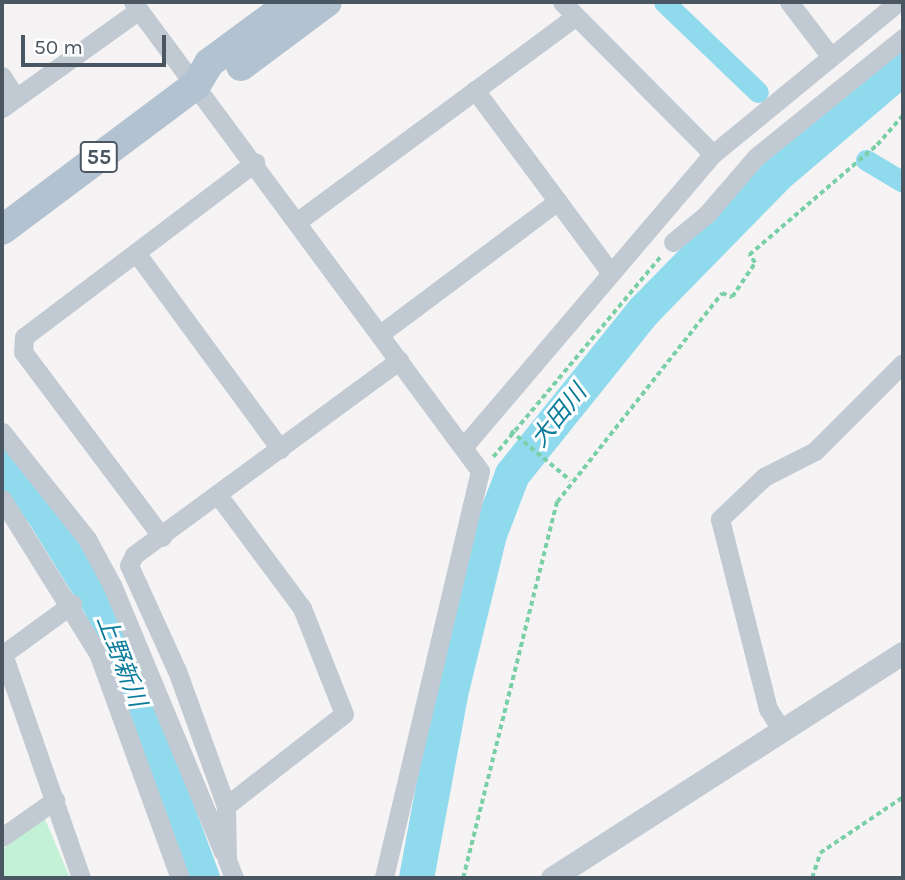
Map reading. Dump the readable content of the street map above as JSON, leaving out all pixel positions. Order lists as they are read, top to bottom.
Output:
{
  "streets": {
    "main road": ["55"]
  },
  "water": ["大田川", "上野新川"],
  "scale_bar": "50 m"
}
